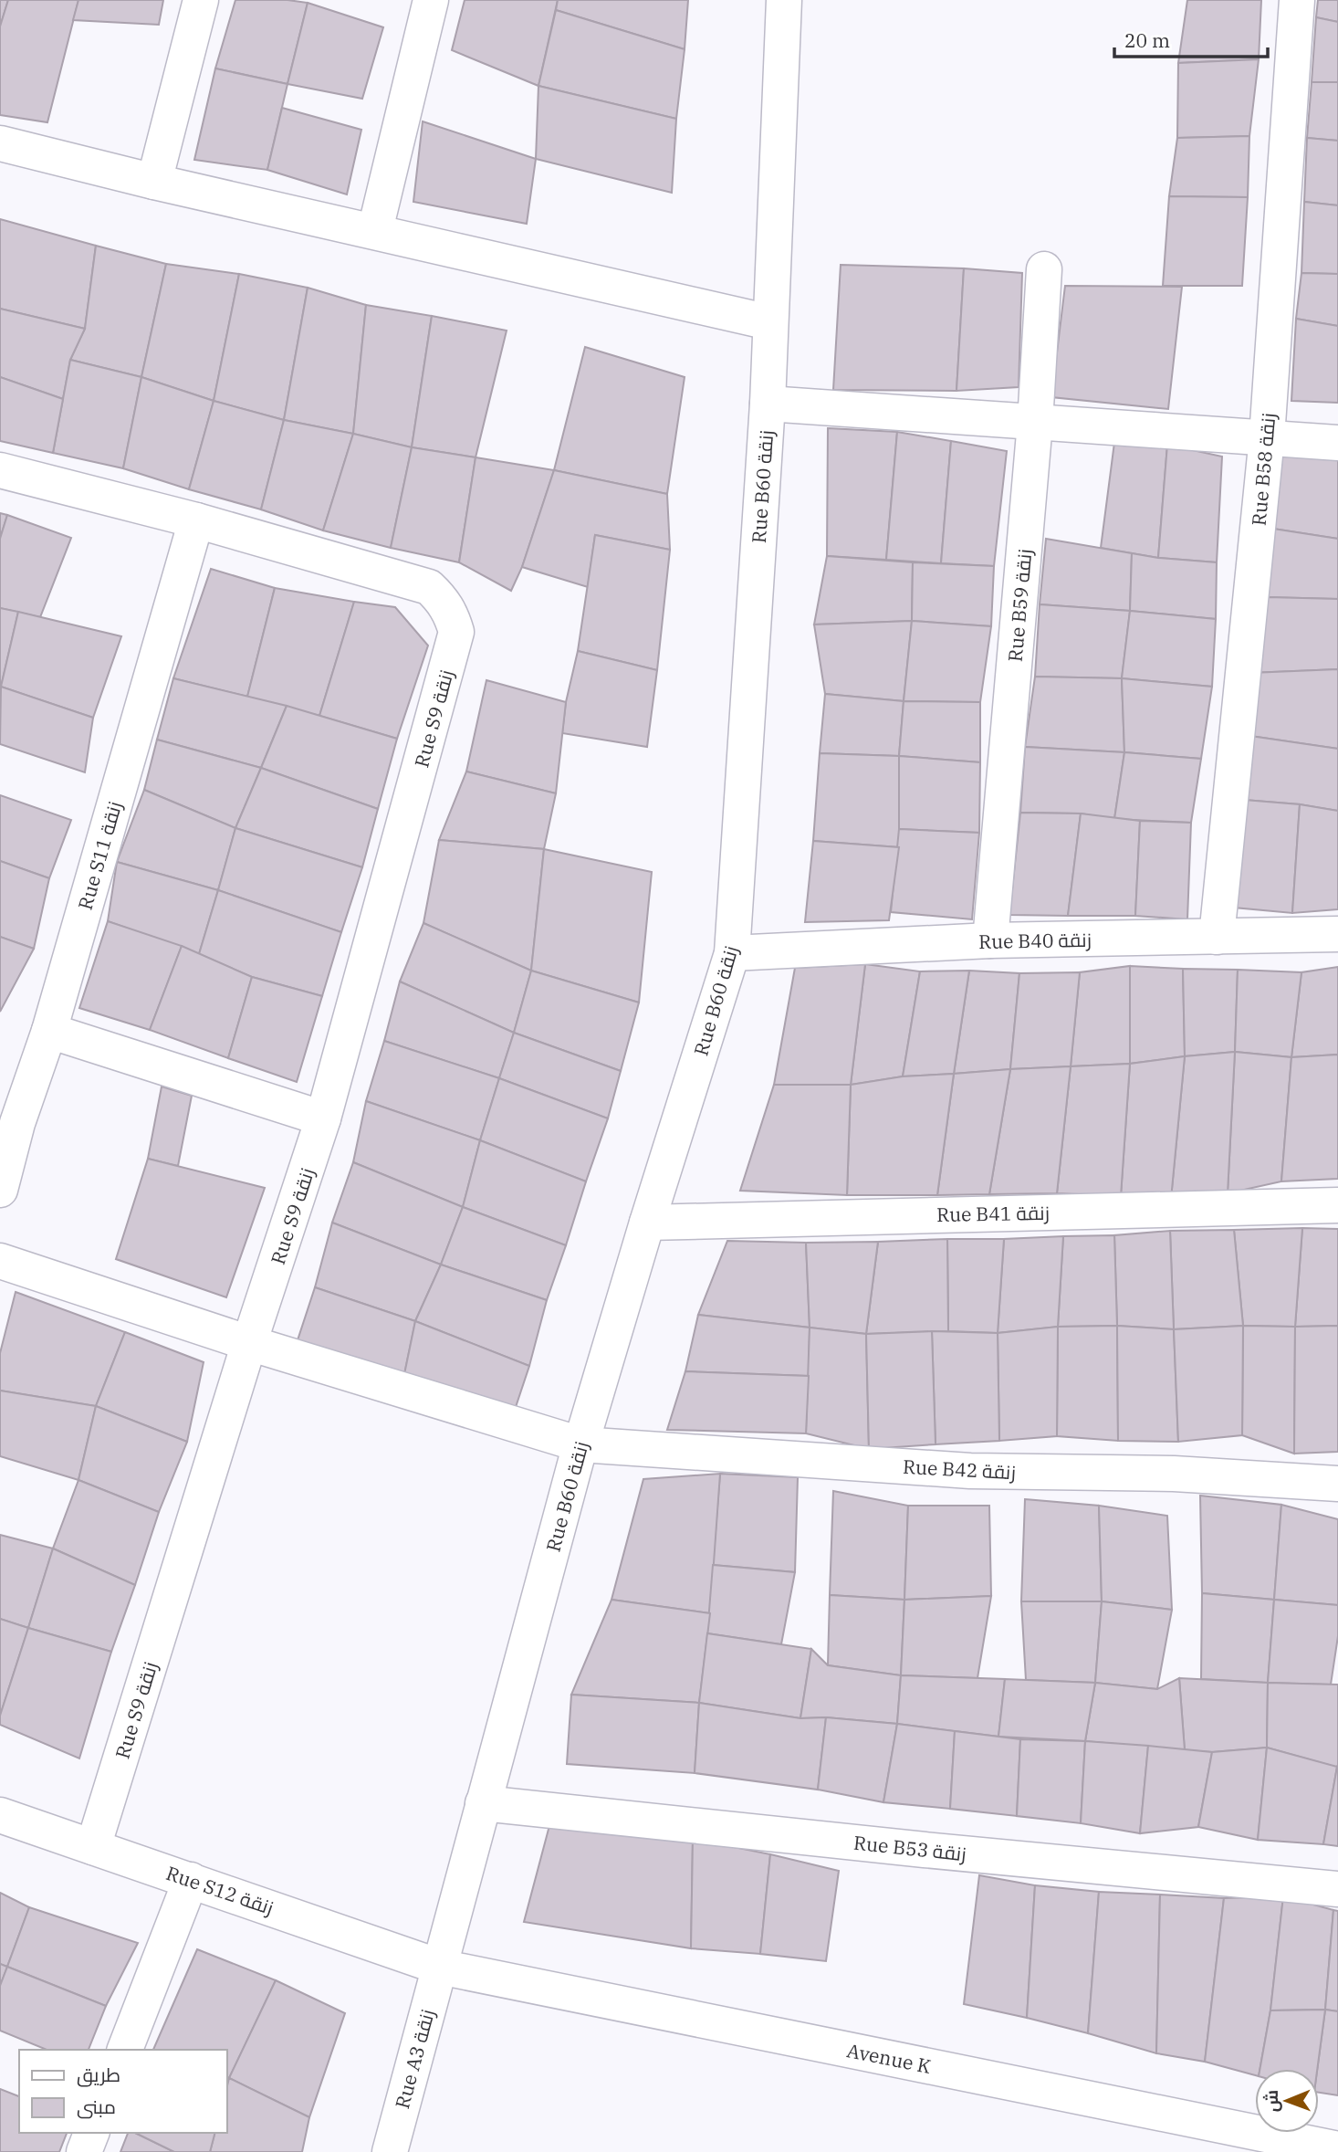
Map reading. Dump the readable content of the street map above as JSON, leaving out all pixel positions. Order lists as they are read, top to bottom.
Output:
{
  "streets": {
    "street": [
      "Rue B58 زنقة",
      "Rue B60 زنقة",
      "Rue B59 زنقة",
      "Rue S9 زنقة",
      "Rue S11 زنقة",
      "Rue B40 زنقة",
      "Rue B41 زنقة",
      "Rue B42 زنقة",
      "Rue B53 زنقة",
      "Rue S12 زنقة",
      "Avenue K",
      "Rue A3 زنقة"
    ]
  },
  "crossings": [
    ["Rue B58 زنقة", "Rue B40 زنقة"],
    ["Rue B60 زنقة", "Rue B40 زنقة"],
    ["Rue B60 زنقة", "Rue B41 زنقة"],
    ["Rue B60 زنقة", "Rue B42 زنقة"],
    ["Rue B60 زنقة", "Rue B53 زنقة"],
    ["Rue B60 زنقة", "Rue S12 زنقة"],
    ["Rue B60 زنقة", "Avenue K"],
    ["Rue B60 زنقة", "Rue A3 زنقة"],
    ["Rue B59 زنقة", "Rue B40 زنقة"],
    ["Rue S9 زنقة", "Rue S11 زنقة"],
    ["Rue S9 زنقة", "Rue B42 زنقة"],
    ["Rue S9 زنقة", "Rue S12 زنقة"],
    ["Rue S12 زنقة", "Avenue K"],
    ["Rue S12 زنقة", "Rue A3 زنقة"],
    ["Avenue K", "Rue A3 زنقة"]
  ],
  "legend": ["طريق", "مبنى"],
  "scale_bar": "20 m",
  "north": "left"
}
